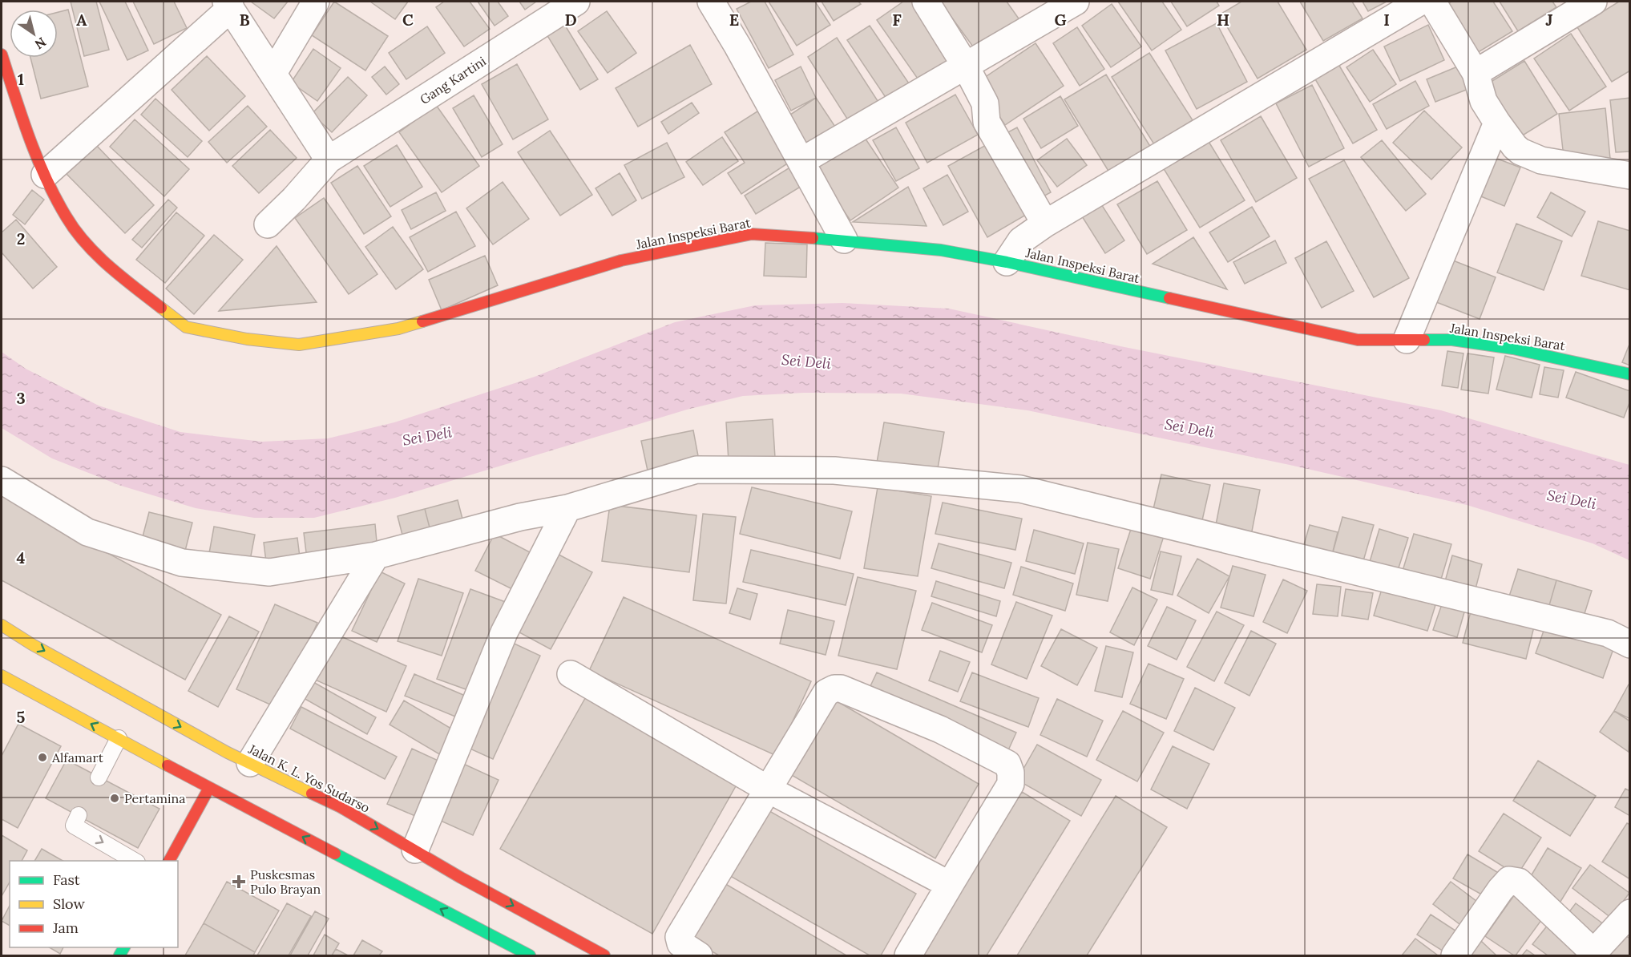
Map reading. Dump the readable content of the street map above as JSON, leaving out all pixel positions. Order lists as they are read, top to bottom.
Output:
{
  "streets": {
    "street": ["Gang Kartini", "Jalan Inspeksi Barat", "Jalan K. L. Yos Sudarso"]
  },
  "water": ["Sei Deli"],
  "places": {
    "other": ["Alfamart", "Pertamina"],
    "health": ["Puskesmas Pulo Brayan"]
  },
  "legend": ["Fast", "Slow", "Jam"],
  "north": "bottom right",
  "grid": {
    "columns": [
      "A",
      "B",
      "C",
      "D",
      "E",
      "F",
      "G",
      "H",
      "I",
      "J"
    ],
    "rows": [
      "1",
      "2",
      "3",
      "4",
      "5"
    ]
  }
}
